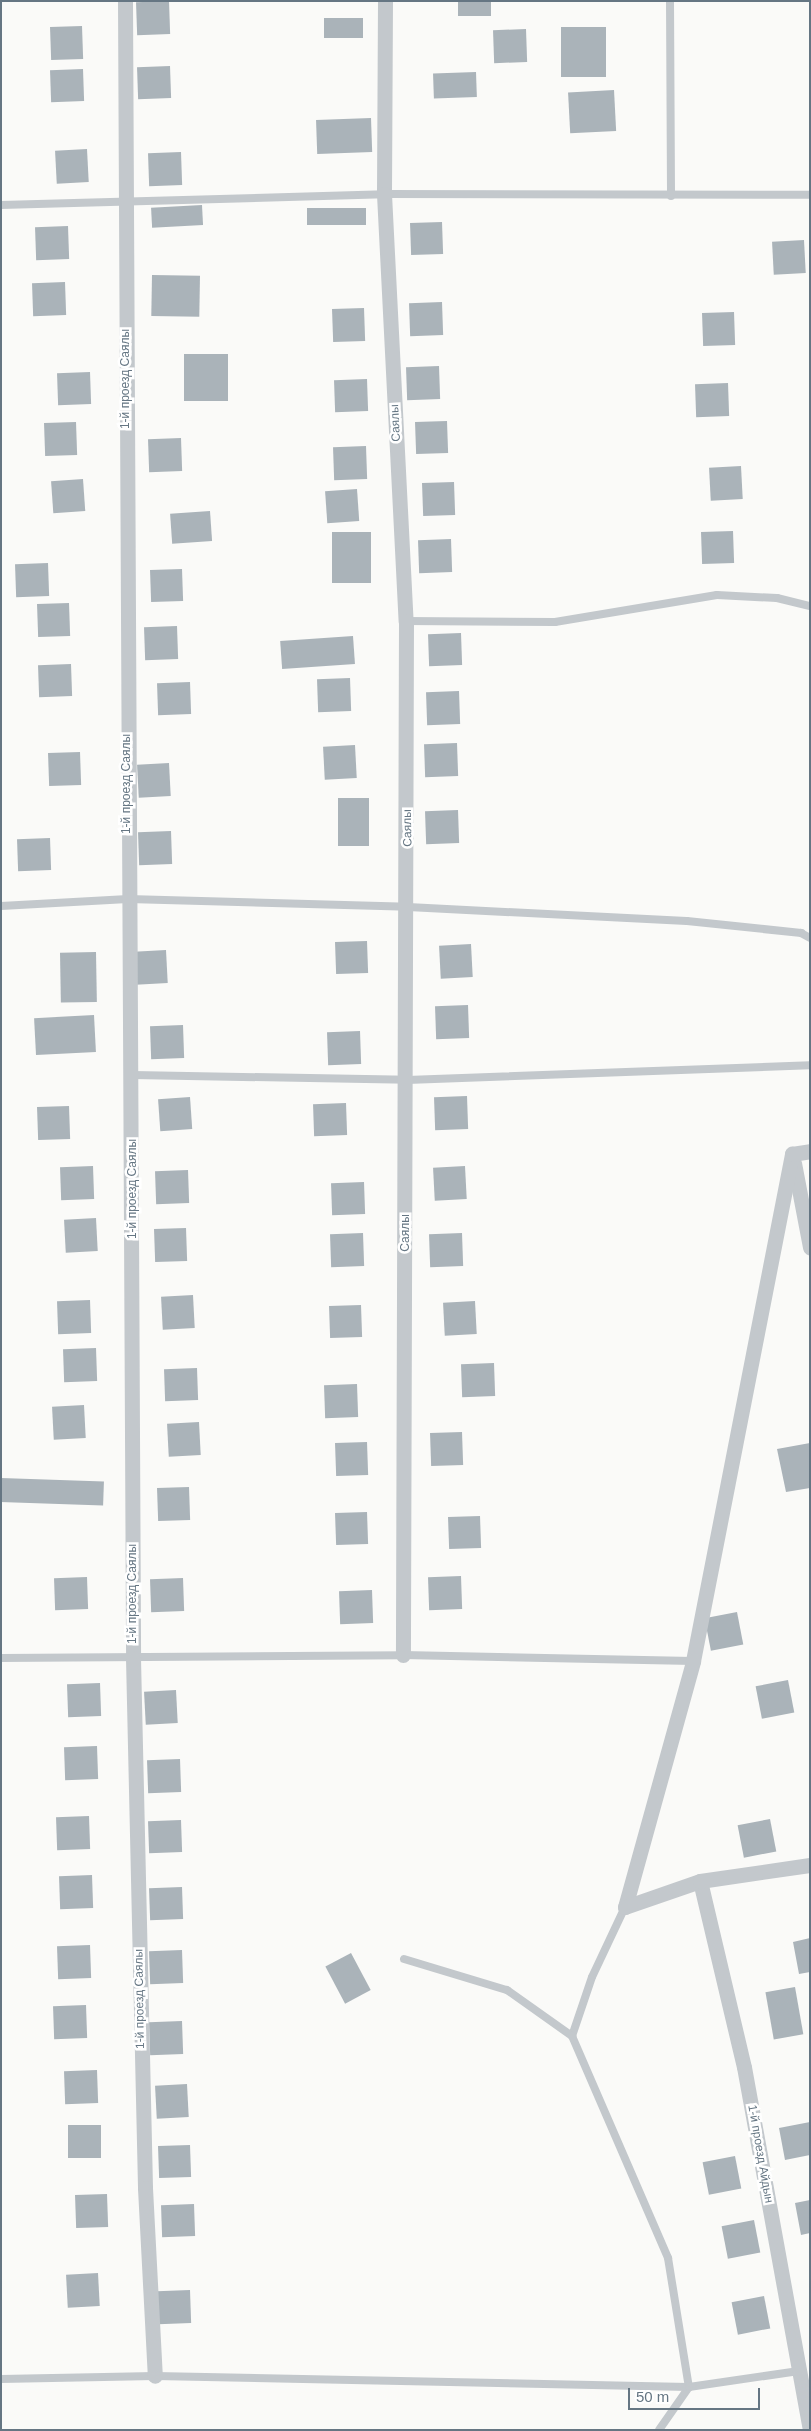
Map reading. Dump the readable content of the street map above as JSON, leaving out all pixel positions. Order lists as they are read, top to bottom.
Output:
{
  "streets": {
    "street": ["1-й проезд Саялы", "Саялы", "1-й проезд Айдын"]
  },
  "scale_bar": "50 m"
}
